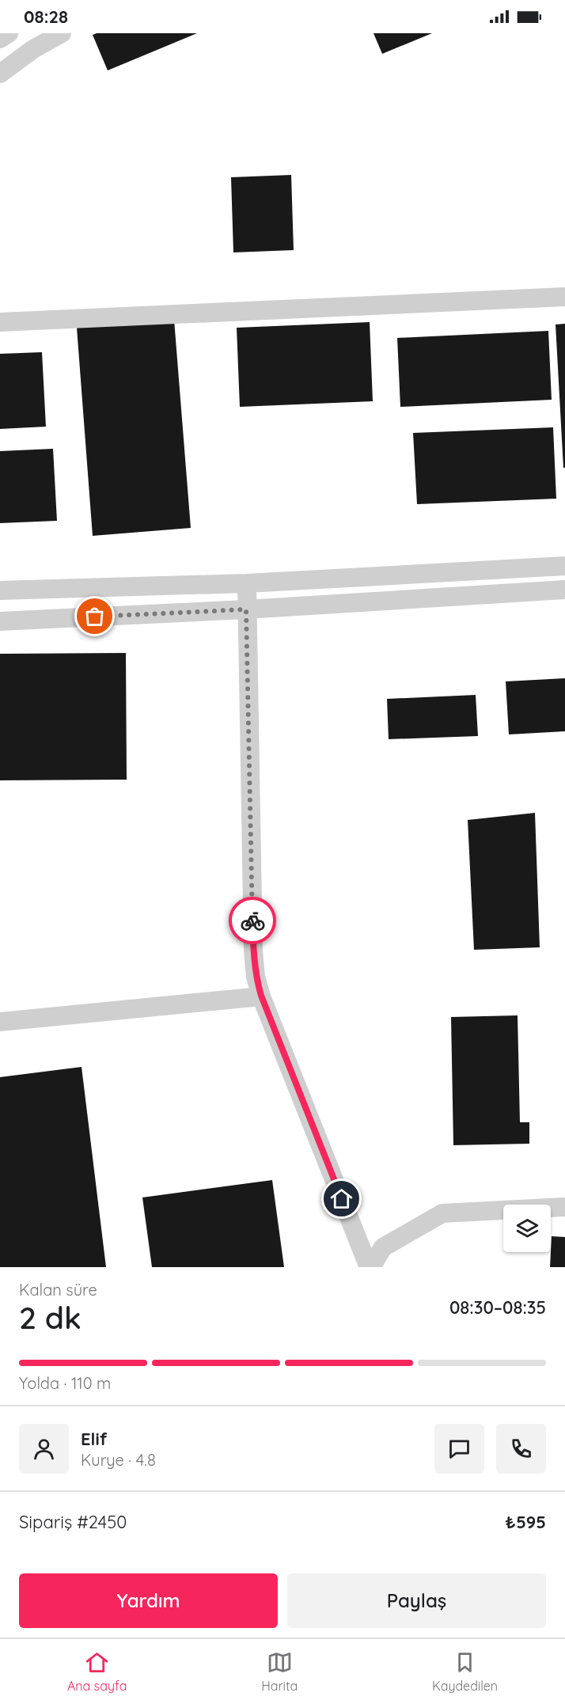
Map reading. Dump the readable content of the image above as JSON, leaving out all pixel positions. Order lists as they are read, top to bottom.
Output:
{
  "page": {
    "status": "08:28",
    "heading": ["2 dk", "Kalan süre", "08:30–08:35"],
    "panel": [
      "Elif",
      "Kurye · 4.8",
      "Sipariş #2450",
      "₺595"
    ],
    "bar": "Yolda · 110 m",
    "buttons": ["Yardım", "Paylaş"],
    "tabs": ["Ana sayfa", "Harita", "Kaydedilen"]
  }
}
